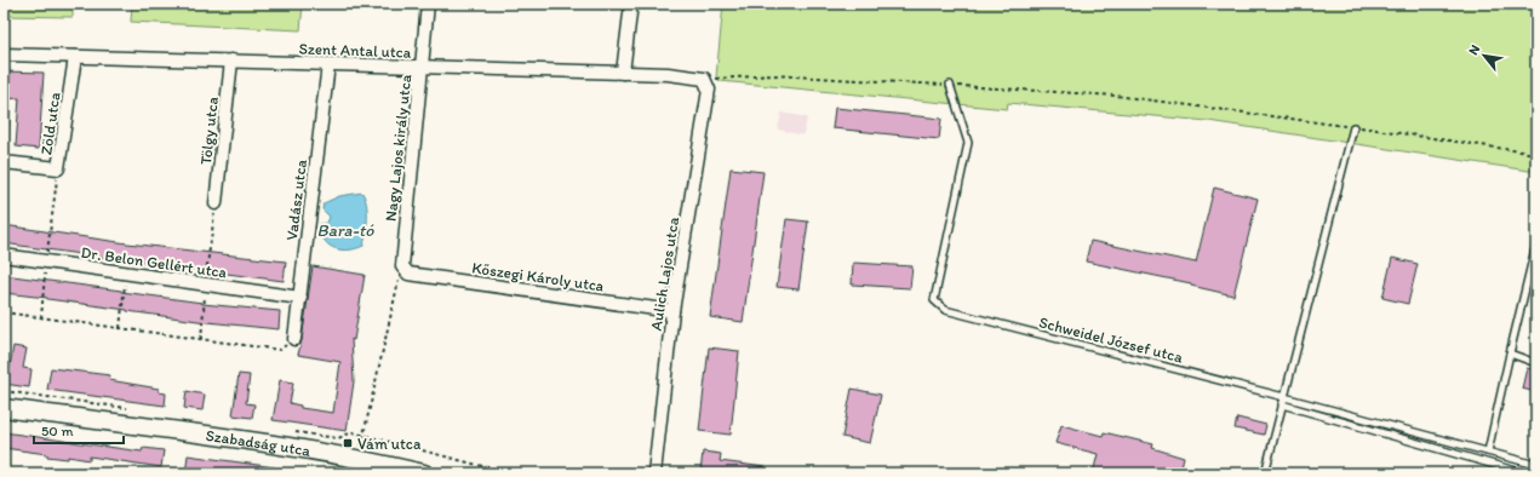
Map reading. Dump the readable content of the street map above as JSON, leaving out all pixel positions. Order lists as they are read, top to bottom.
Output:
{
  "streets": {
    "main road": ["Szabadság utca"],
    "street": [
      "Szent Antal utca",
      "Zöld utca",
      "Tölgy utca",
      "Nagy Lajos király utca",
      "Vadász utca",
      "Dr. Belon Gellért utca",
      "Aulich Lajos utca",
      "Kőszegi Károly utca"
    ],
    "lane": ["Schweidel József utca"]
  },
  "crossings": [
    ["Szent Antal utca", "Zöld utca"],
    ["Szent Antal utca", "Tölgy utca"],
    ["Szent Antal utca", "Nagy Lajos király utca"],
    ["Szent Antal utca", "Vadász utca"],
    ["Szent Antal utca", "Aulich Lajos utca"],
    ["Nagy Lajos király utca", "Kőszegi Károly utca"],
    ["Vadász utca", "Dr. Belon Gellért utca"],
    ["Aulich Lajos utca", "Kőszegi Károly utca"]
  ],
  "water": ["Bara-tó"],
  "places": {
    "transit": ["Vám utca"]
  },
  "scale_bar": "50 m",
  "north": "top left"
}
